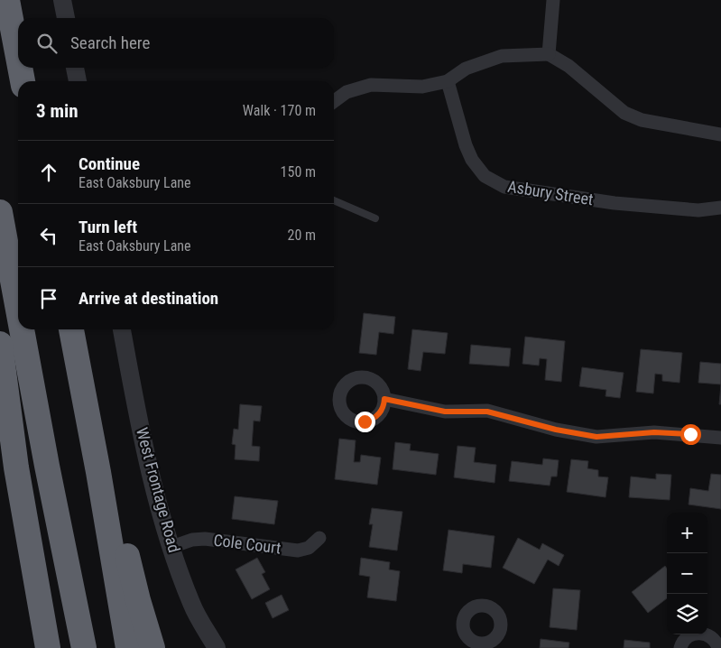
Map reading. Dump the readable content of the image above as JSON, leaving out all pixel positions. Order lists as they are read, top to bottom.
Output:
{
  "streets": {
    "street": ["Asbury Street", "West Frontage Road", "Cole Court"]
  },
  "crossings": [
    ["West Frontage Road", "Cole Court"]
  ],
  "page": {
    "search": "Search here",
    "heading": ["3 min", "Walk · 170 m"],
    "list": [
      ["Continue", "East Oaksbury Lane", "150 m"],
      ["Turn left", "East Oaksbury Lane", "20 m"],
      "Arrive at destination"
    ],
    "map_buttons": ["+", "−"]
  }
}
